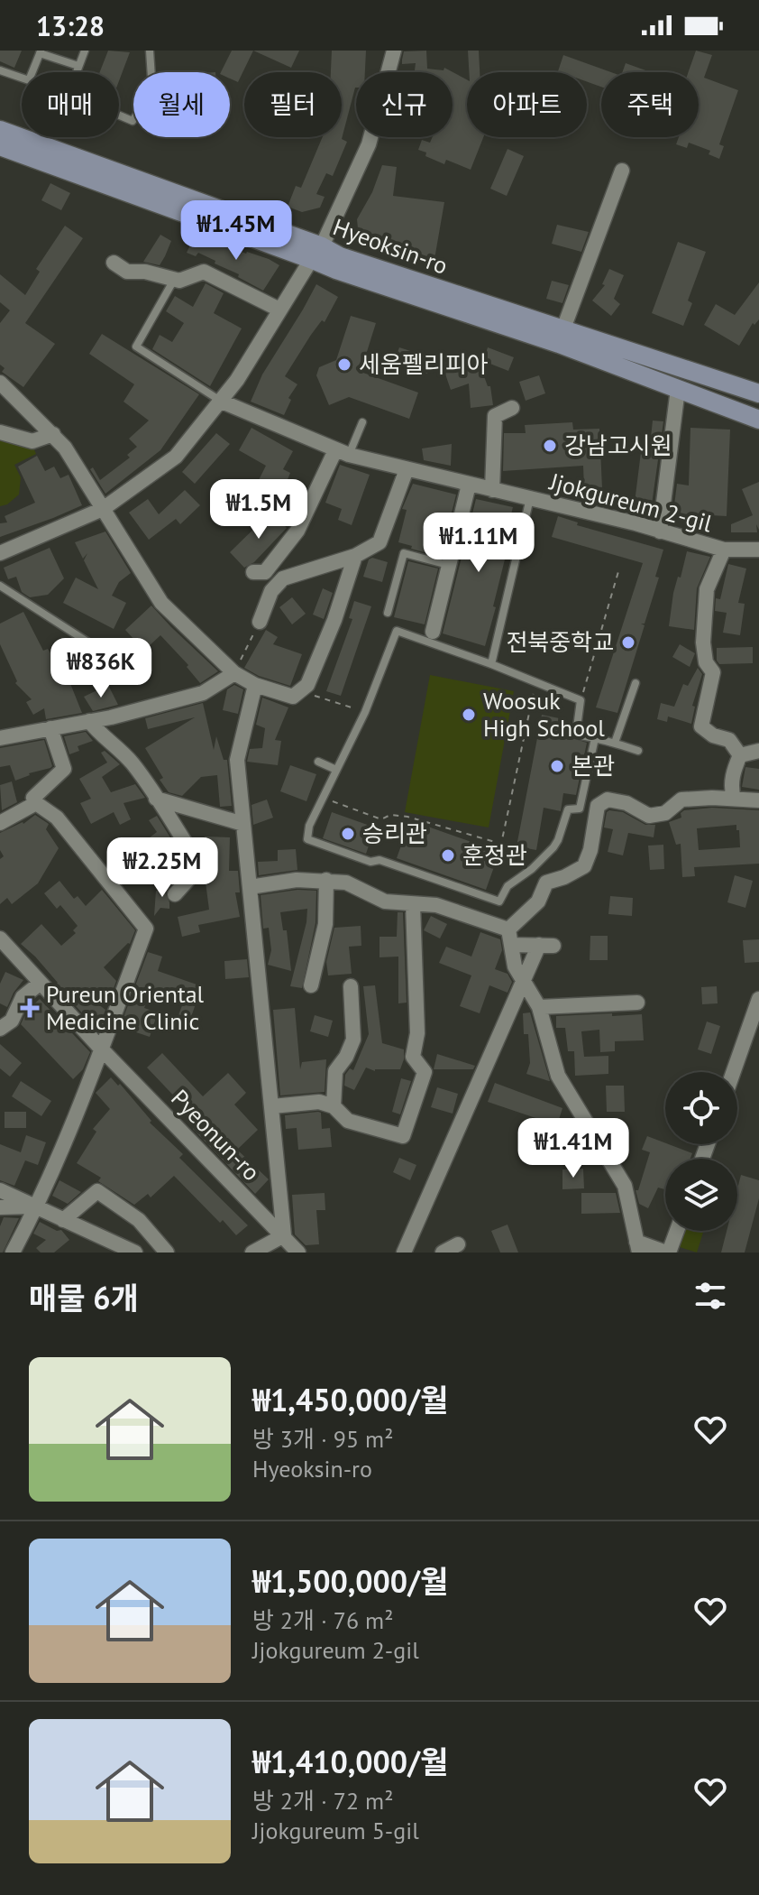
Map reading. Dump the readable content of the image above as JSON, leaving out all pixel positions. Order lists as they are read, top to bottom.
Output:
{
  "streets": {
    "street": ["Hyeoksin-ro", "Jjokgureum 2-gil", "Pyeonun-ro"]
  },
  "places": {
    "other": [
      "세움펠리피아",
      "강남고시원",
      "전북중학교",
      "Woosuk High School",
      "본관",
      "승리관",
      "훈정관"
    ],
    "health": ["Pureun Oriental Medicine Clinic"]
  },
  "page": {
    "status": "13:28",
    "chip": [
      "매매",
      "월세",
      "필터",
      "신규",
      "아파트",
      "주택"
    ],
    "price": [
      "₩1.45M",
      "₩1.5M",
      "₩1.11M",
      "₩836K",
      "₩2.25M",
      "₩1.41M"
    ],
    "heading": "매물 6개",
    "list": [
      {
        "name": "₩1,450,000/월",
        "note": "방 3개 · 95 m² · Hyeoksin-ro"
      },
      {
        "name": "₩1,500,000/월",
        "note": "방 2개 · 76 m² · Jjokgureum 2-gil"
      },
      {
        "name": "₩1,410,000/월",
        "note": "방 2개 · 72 m² · Jjokgureum 5-gil"
      }
    ]
  }
}
